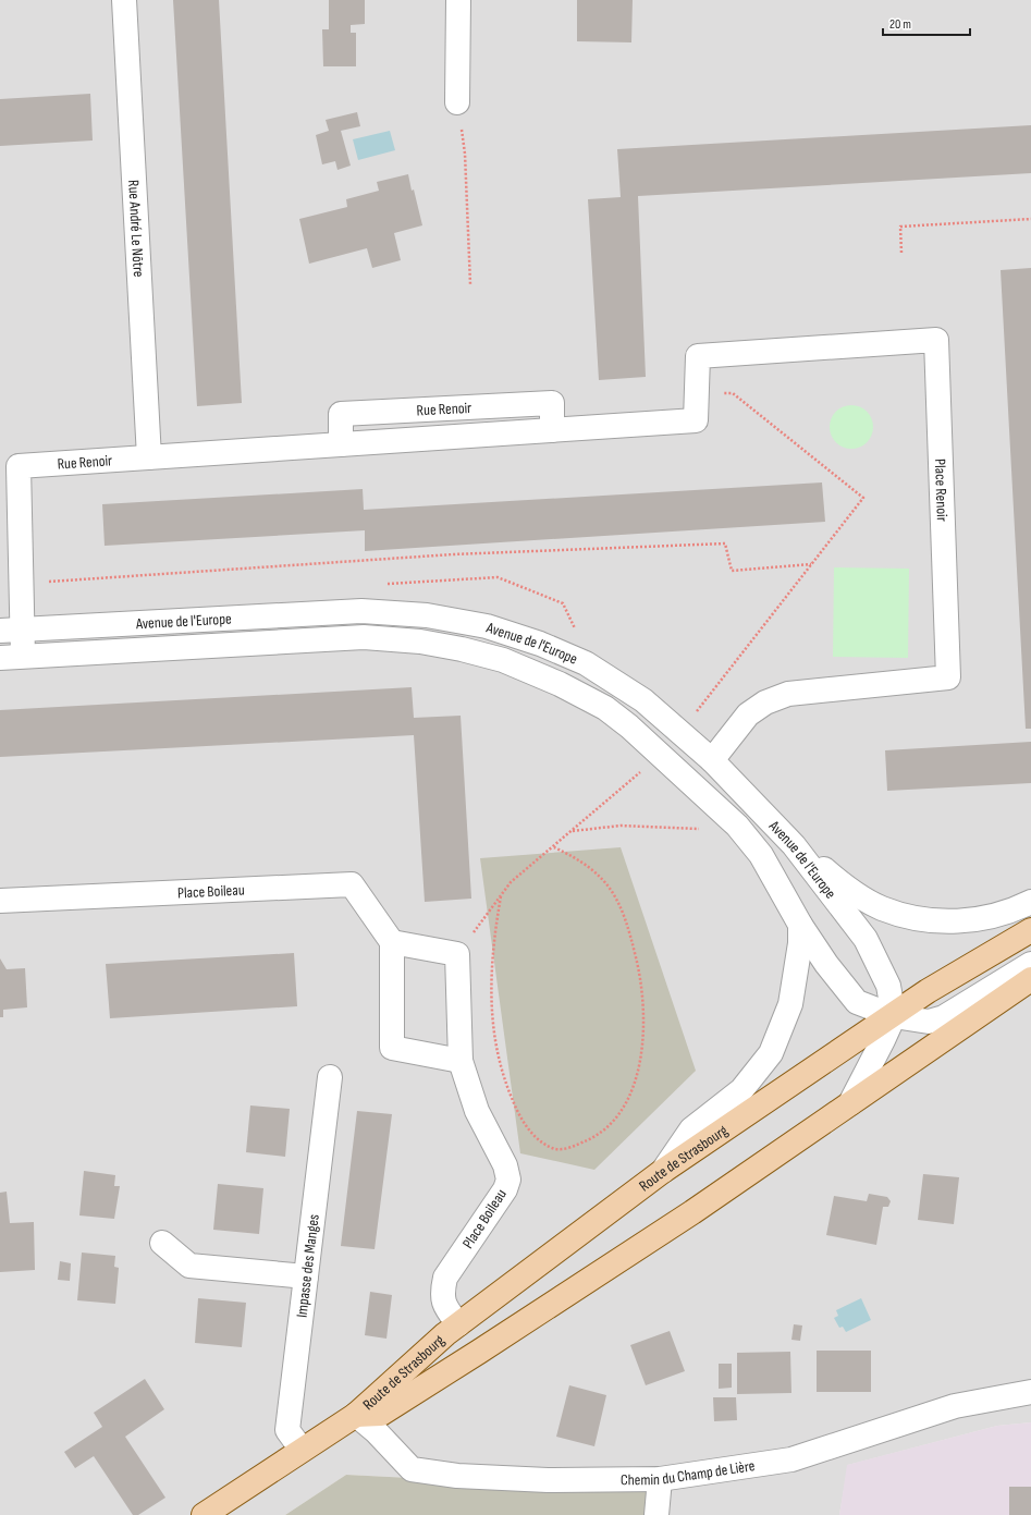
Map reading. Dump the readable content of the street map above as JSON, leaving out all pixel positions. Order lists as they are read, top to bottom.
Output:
{
  "streets": {
    "main road": ["Route de Strasbourg"],
    "street": [
      "Rue André Le Nôtre",
      "Rue Renoir",
      "Place Renoir",
      "Avenue de l'Europe",
      "Place Boileau",
      "Impasse des Manges",
      "Chemin du Champ de Lière"
    ]
  },
  "crossings": [
    ["Rue André Le Nôtre", "Rue Renoir"],
    ["Rue Renoir", "Place Renoir"],
    ["Rue Renoir", "Avenue de l'Europe"],
    ["Place Renoir", "Avenue de l'Europe"],
    ["Avenue de l'Europe", "Route de Strasbourg"],
    ["Place Boileau", "Route de Strasbourg"],
    ["Route de Strasbourg", "Impasse des Manges"],
    ["Route de Strasbourg", "Chemin du Champ de Lière"]
  ],
  "scale_bar": "20 m"
}
